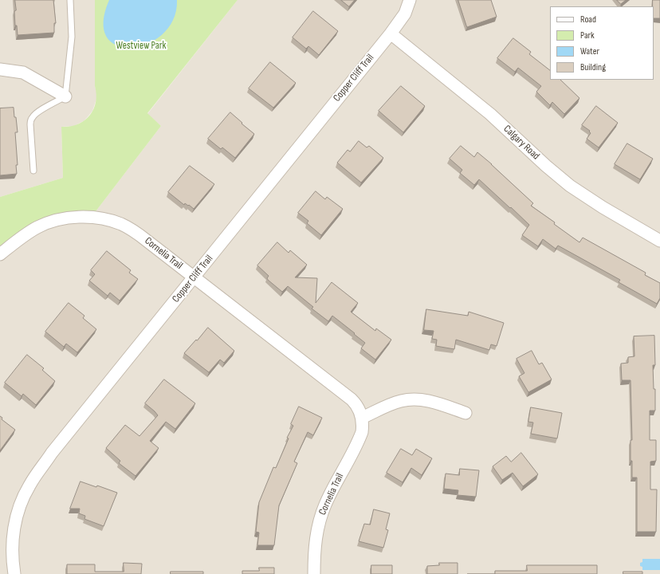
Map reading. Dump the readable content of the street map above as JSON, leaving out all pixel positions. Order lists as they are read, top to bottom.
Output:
{
  "streets": {
    "street": ["Copper Cliff Trail", "Calgary Road", "Cornelia Trail"]
  },
  "crossings": [
    ["Copper Cliff Trail", "Calgary Road"],
    ["Copper Cliff Trail", "Cornelia Trail"]
  ],
  "parks": ["Westview Park"],
  "legend": [
    "Road",
    "Park",
    "Water",
    "Building"
  ]
}
